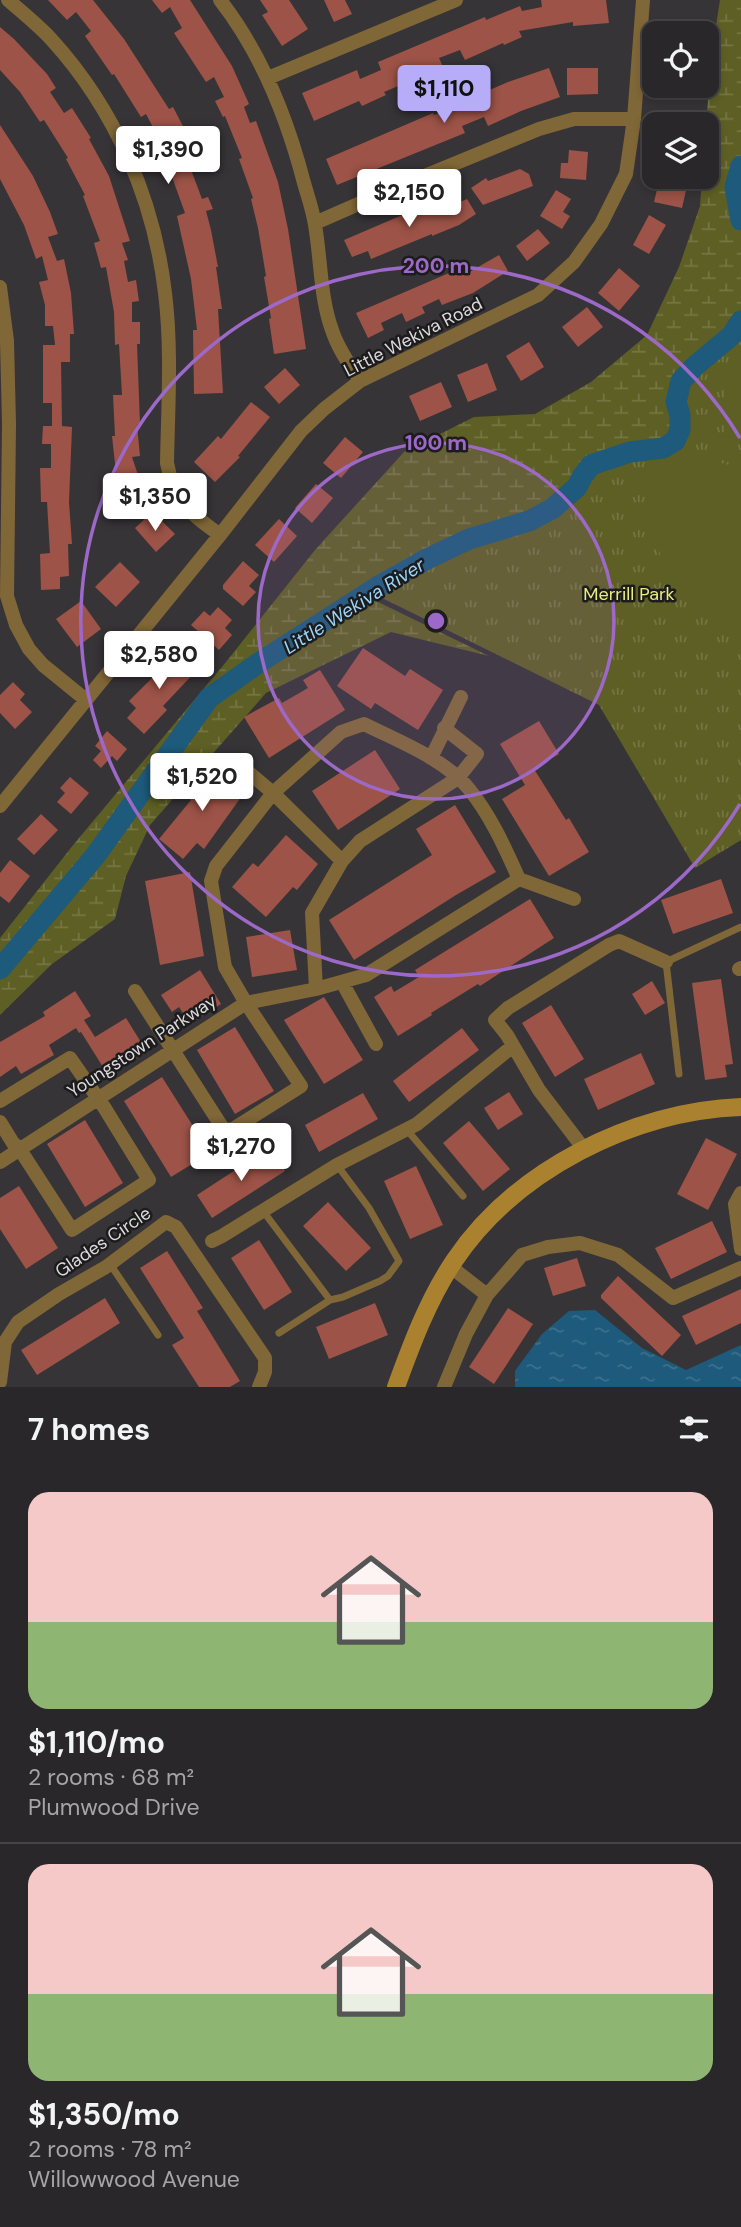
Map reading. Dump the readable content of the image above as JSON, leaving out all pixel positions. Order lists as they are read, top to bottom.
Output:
{
  "streets": {
    "street": ["Little Wekiva Road", "Youngstown Parkway", "Glades Circle"]
  },
  "water": ["Little Wekiva River"],
  "parks": ["Merrill Park"],
  "page": {
    "price": [
      "$1,110",
      "$1,390",
      "$2,150",
      "$1,350",
      "$2,580",
      "$1,520",
      "$1,270"
    ],
    "heading": "7 homes",
    "list": [
      {
        "name": "$1,110/mo",
        "note": "2 rooms · 68 m² · Plumwood Drive"
      },
      {
        "name": "$1,350/mo",
        "note": "2 rooms · 78 m² · Willowwood Avenue"
      }
    ]
  },
  "rings": ["200 m", "100 m"]
}
